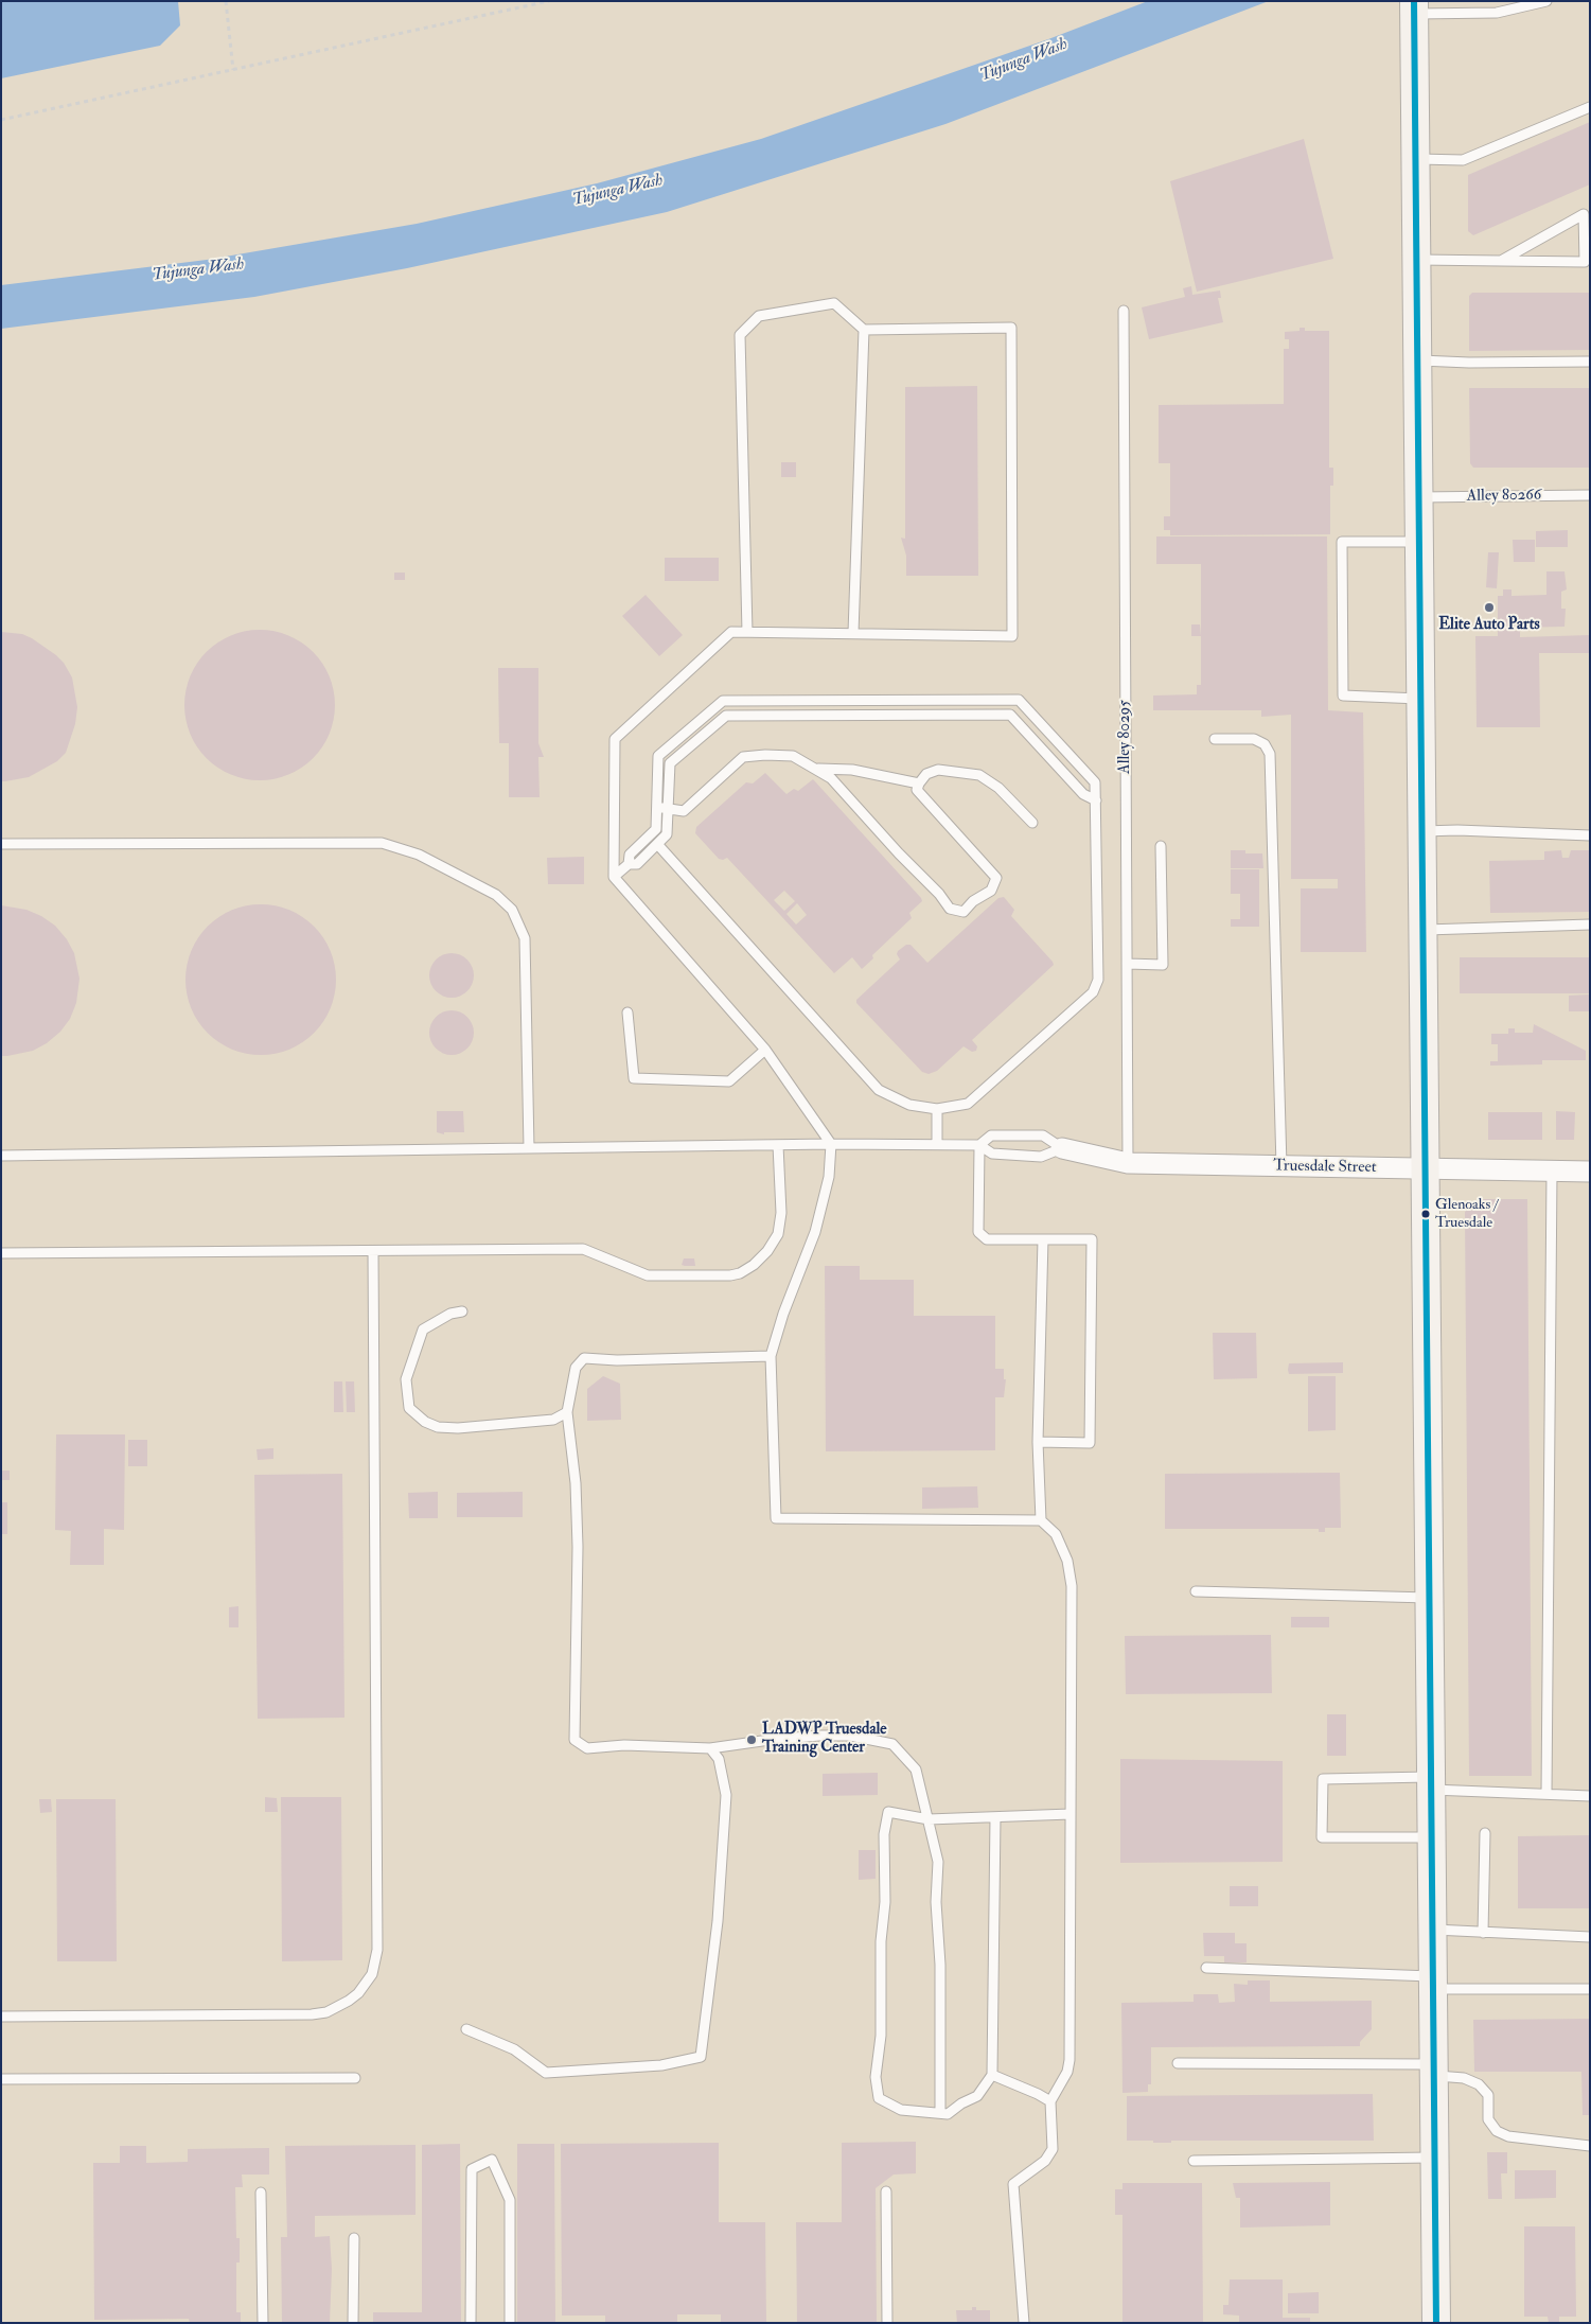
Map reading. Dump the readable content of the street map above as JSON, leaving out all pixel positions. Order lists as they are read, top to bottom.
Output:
{
  "streets": {
    "street": ["Truesdale Street"],
    "lane": ["Alley 80266", "Alley 80295"]
  },
  "crossings": [
    ["Alley 80295", "Truesdale Street"]
  ],
  "water": ["Tujunga Wash"],
  "places": ["Elite Auto Parts", "Glenoaks / Truesdale", "LADWP Truesdale Training Center"]
}
